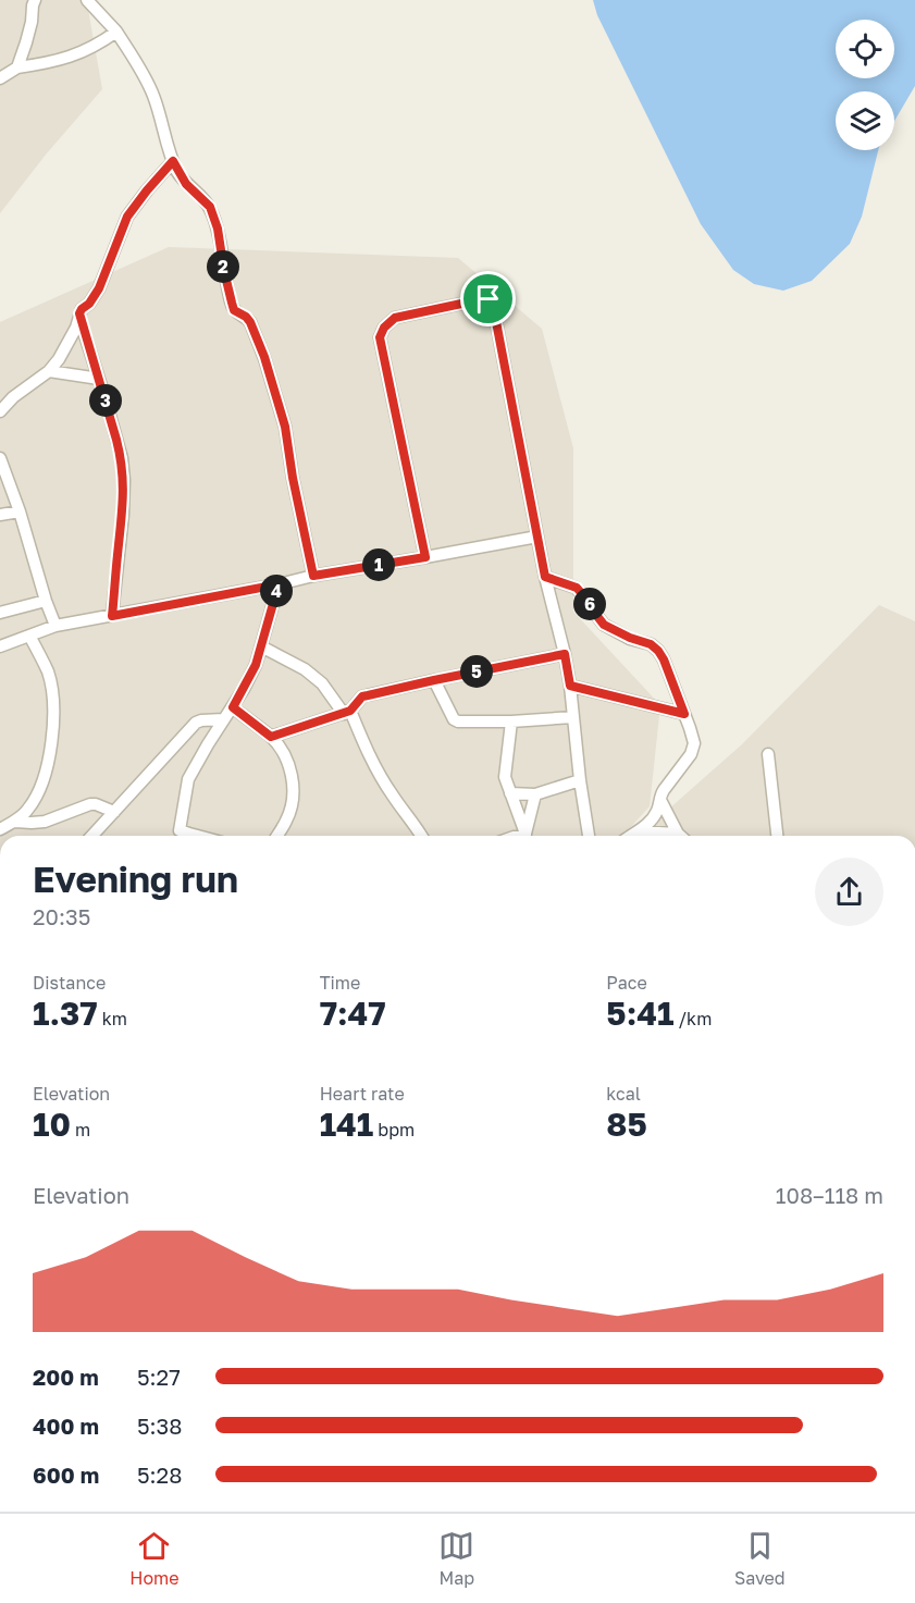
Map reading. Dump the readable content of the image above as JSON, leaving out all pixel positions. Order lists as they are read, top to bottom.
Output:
{
  "page": {
    "pins": [
      "2",
      "3",
      "1",
      "4",
      "6",
      "5"
    ],
    "heading": ["Evening run", "20:35"],
    "stats": [
      ["Distance", "1.37 km"],
      ["Time", "7:47"],
      ["Pace", "5:41 /km"],
      ["Elevation", "10 m"],
      ["Heart rate", "141 bpm"],
      ["kcal", "85"]
    ],
    "chart": ["Elevation", "108–118 m"],
    "list": [
      {
        "name": "200 m",
        "note": "5:27"
      },
      {
        "name": "400 m",
        "note": "5:38"
      },
      {
        "name": "600 m",
        "note": "5:28"
      }
    ],
    "tabs": ["Home", "Map", "Saved"]
  }
}
